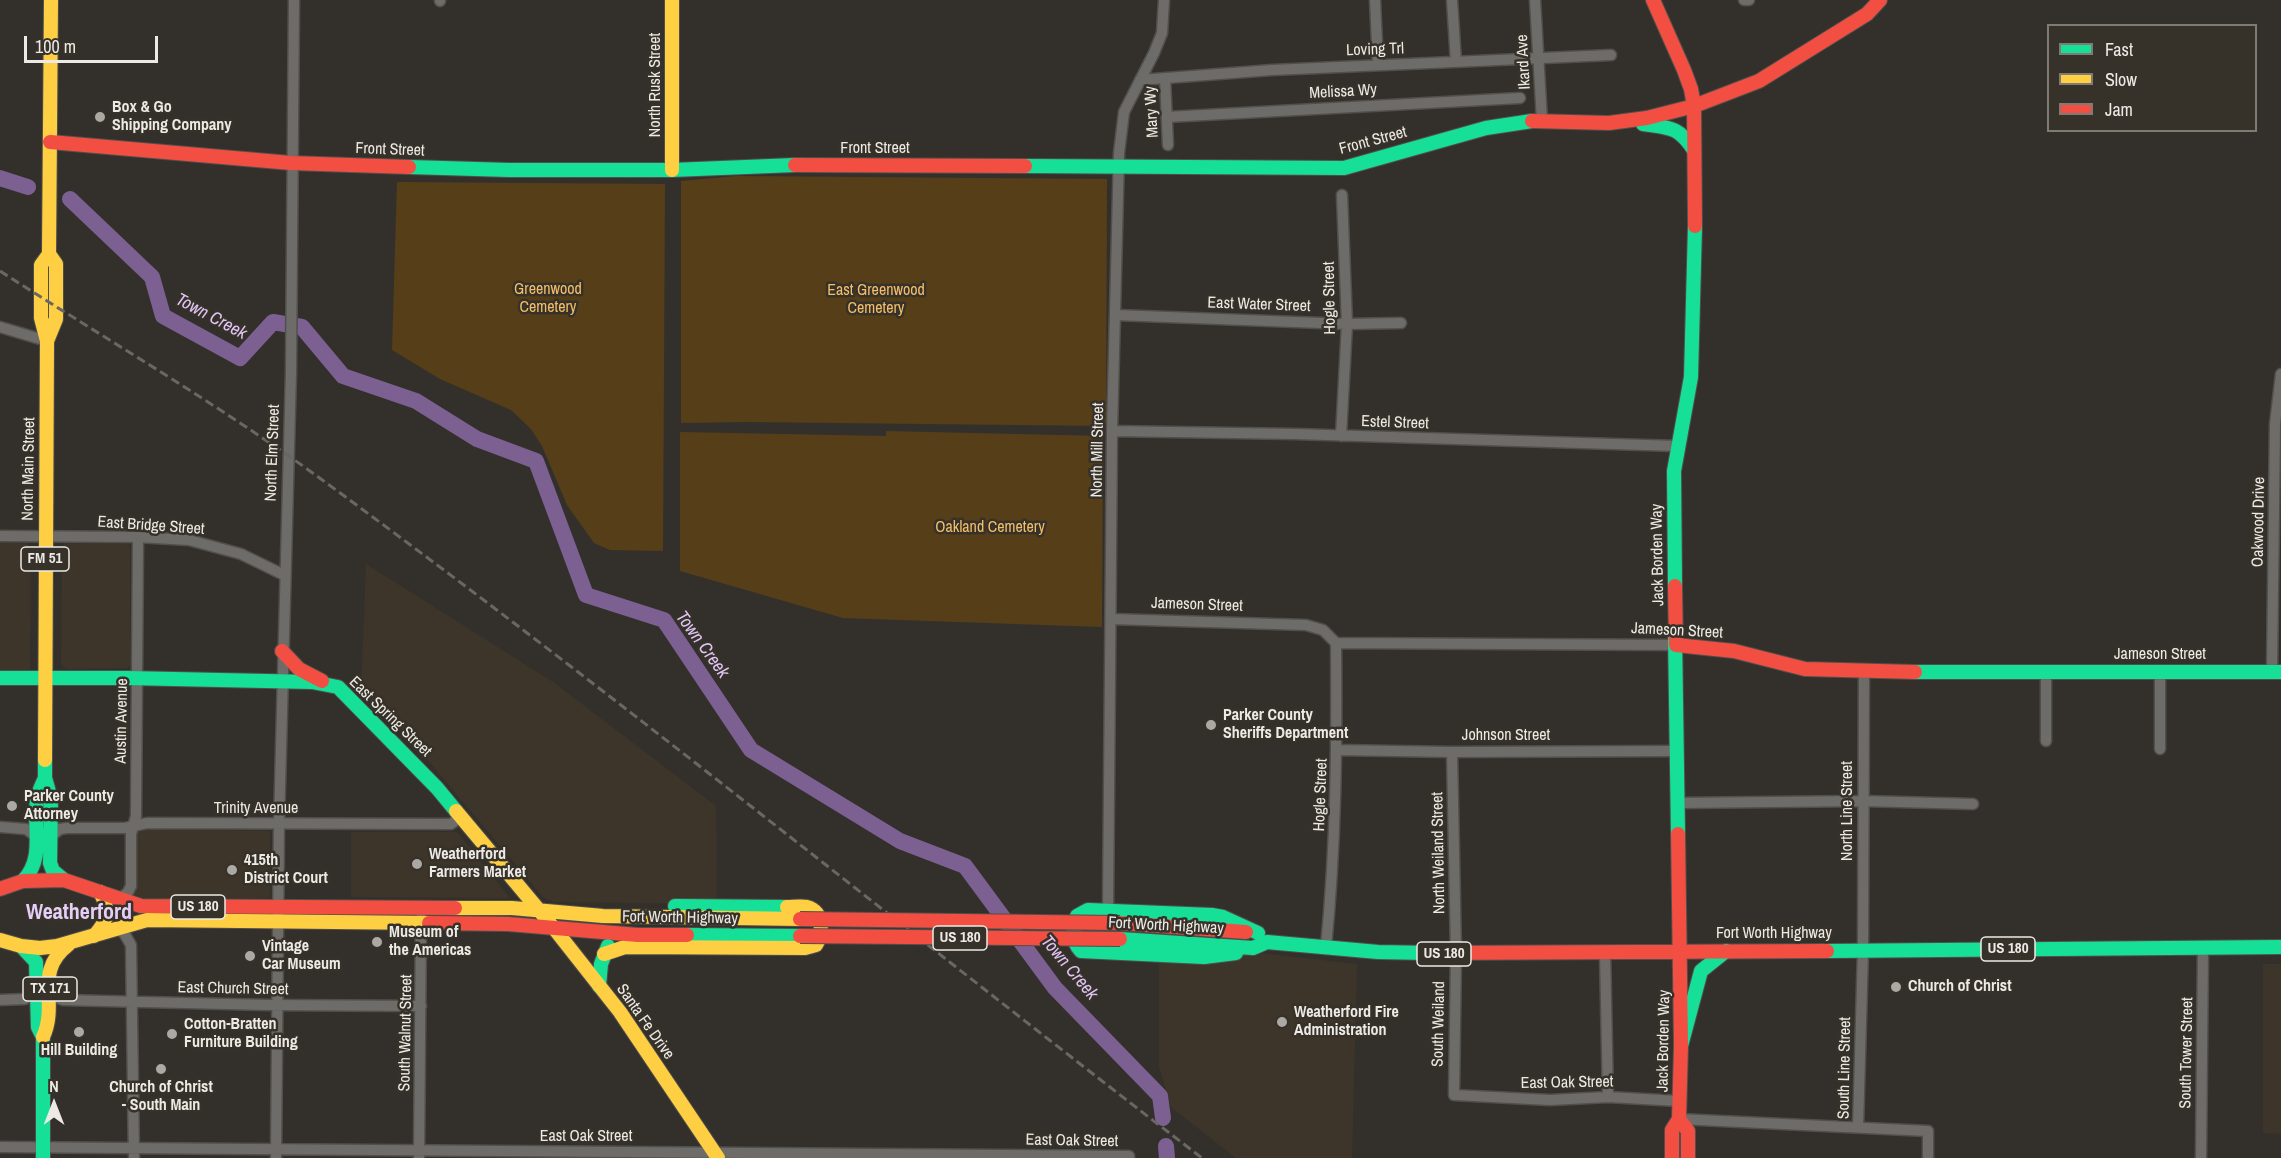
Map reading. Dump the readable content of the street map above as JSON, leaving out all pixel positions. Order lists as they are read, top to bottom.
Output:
{
  "streets": {
    "main road": [
      "North Rusk Street",
      "Front Street",
      "North Main Street",
      "Jack Borden Way",
      "FM 51",
      "Jameson Street",
      "East Spring Street",
      "US 180",
      "Fort Worth Highway",
      "TX 171",
      "Santa Fe Drive"
    ],
    "street": [
      "Loving Trl",
      "Ikard Ave",
      "Melissa Wy",
      "Mary Wy",
      "Hogle Street",
      "East Water Street",
      "Estel Street",
      "North Mill Street",
      "North Elm Street",
      "Oakwood Drive",
      "East Bridge Street",
      "Austin Avenue",
      "Johnson Street",
      "Trinity Avenue",
      "North Line Street",
      "North Weiland Street",
      "East Church Street",
      "South Weiland",
      "South Walnut Street",
      "South Tower Street",
      "South Line Street",
      "East Oak Street"
    ]
  },
  "crossings": [
    ["Loving Trl", "Ikard Ave"],
    ["Loving Trl", "Mary Wy"],
    ["Loving Trl", "North Mill Street"],
    ["Ikard Ave", "Front Street"],
    ["North Rusk Street", "Front Street"],
    ["Melissa Wy", "Mary Wy"],
    ["Front Street", "North Mill Street"],
    ["Front Street", "North Elm Street"],
    ["Front Street", "North Main Street"],
    ["Front Street", "Jack Borden Way"],
    ["Hogle Street", "East Water Street"],
    ["Hogle Street", "Estel Street"],
    ["Hogle Street", "Jameson Street"],
    ["Hogle Street", "Johnson Street"],
    ["Hogle Street", "Fort Worth Highway"],
    ["East Water Street", "North Mill Street"],
    ["Estel Street", "North Mill Street"],
    ["Estel Street", "Jack Borden Way"],
    ["North Mill Street", "Jameson Street"],
    ["North Elm Street", "East Bridge Street"],
    ["North Elm Street", "East Spring Street"],
    ["North Elm Street", "Trinity Avenue"],
    ["North Elm Street", "Fort Worth Highway"],
    ["North Elm Street", "East Church Street"],
    ["North Elm Street", "East Oak Street"],
    ["North Main Street", "East Bridge Street"],
    ["North Main Street", "East Spring Street"],
    ["North Main Street", "Trinity Avenue"],
    ["North Main Street", "US 180"],
    ["Oakwood Drive", "Jameson Street"],
    ["East Bridge Street", "Austin Avenue"],
    ["Jack Borden Way", "Jameson Street"],
    ["Jack Borden Way", "Johnson Street"],
    ["Jack Borden Way", "Fort Worth Highway"],
    ["Jack Borden Way", "East Oak Street"],
    ["Jameson Street", "North Line Street"],
    ["East Spring Street", "Austin Avenue"],
    ["East Spring Street", "Trinity Avenue"],
    ["East Spring Street", "Fort Worth Highway"],
    ["East Spring Street", "Santa Fe Drive"],
    ["Austin Avenue", "Trinity Avenue"],
    ["Austin Avenue", "US 180"],
    ["Austin Avenue", "Fort Worth Highway"],
    ["Johnson Street", "North Weiland Street"],
    ["North Line Street", "Fort Worth Highway"],
    ["North Line Street", "South Line Street"],
    ["North Weiland Street", "Fort Worth Highway"],
    ["North Weiland Street", "South Weiland"],
    ["US 180", "Fort Worth Highway"],
    ["US 180", "TX 171"],
    ["Fort Worth Highway", "Santa Fe Drive"],
    ["Fort Worth Highway", "South Weiland"],
    ["Fort Worth Highway", "South Walnut Street"],
    ["Fort Worth Highway", "South Tower Street"],
    ["Fort Worth Highway", "South Line Street"],
    ["TX 171", "East Church Street"],
    ["TX 171", "East Oak Street"],
    ["East Church Street", "South Walnut Street"],
    ["Santa Fe Drive", "East Oak Street"],
    ["South Weiland", "East Oak Street"],
    ["South Walnut Street", "East Oak Street"]
  ],
  "districts": ["Weatherford"],
  "water": ["Town Creek"],
  "parks": ["Greenwood Cemetery", "East Greenwood Cemetery", "Oakland Cemetery"],
  "places": [
    "Box & Go Shipping Company",
    "Parker County Sheriffs Department",
    "Parker County Attorney",
    "Weatherford Farmers Market",
    "415th District Court",
    "Museum of the Americas",
    "Vintage Car Museum",
    "Church of Christ",
    "Weatherford Fire Administration",
    "Hill Building",
    "Cotton-Bratten Furniture Building",
    "Church of Christ - South Main"
  ],
  "legend": ["Fast", "Slow", "Jam"],
  "scale_bar": "100 m",
  "north": "top"
}
